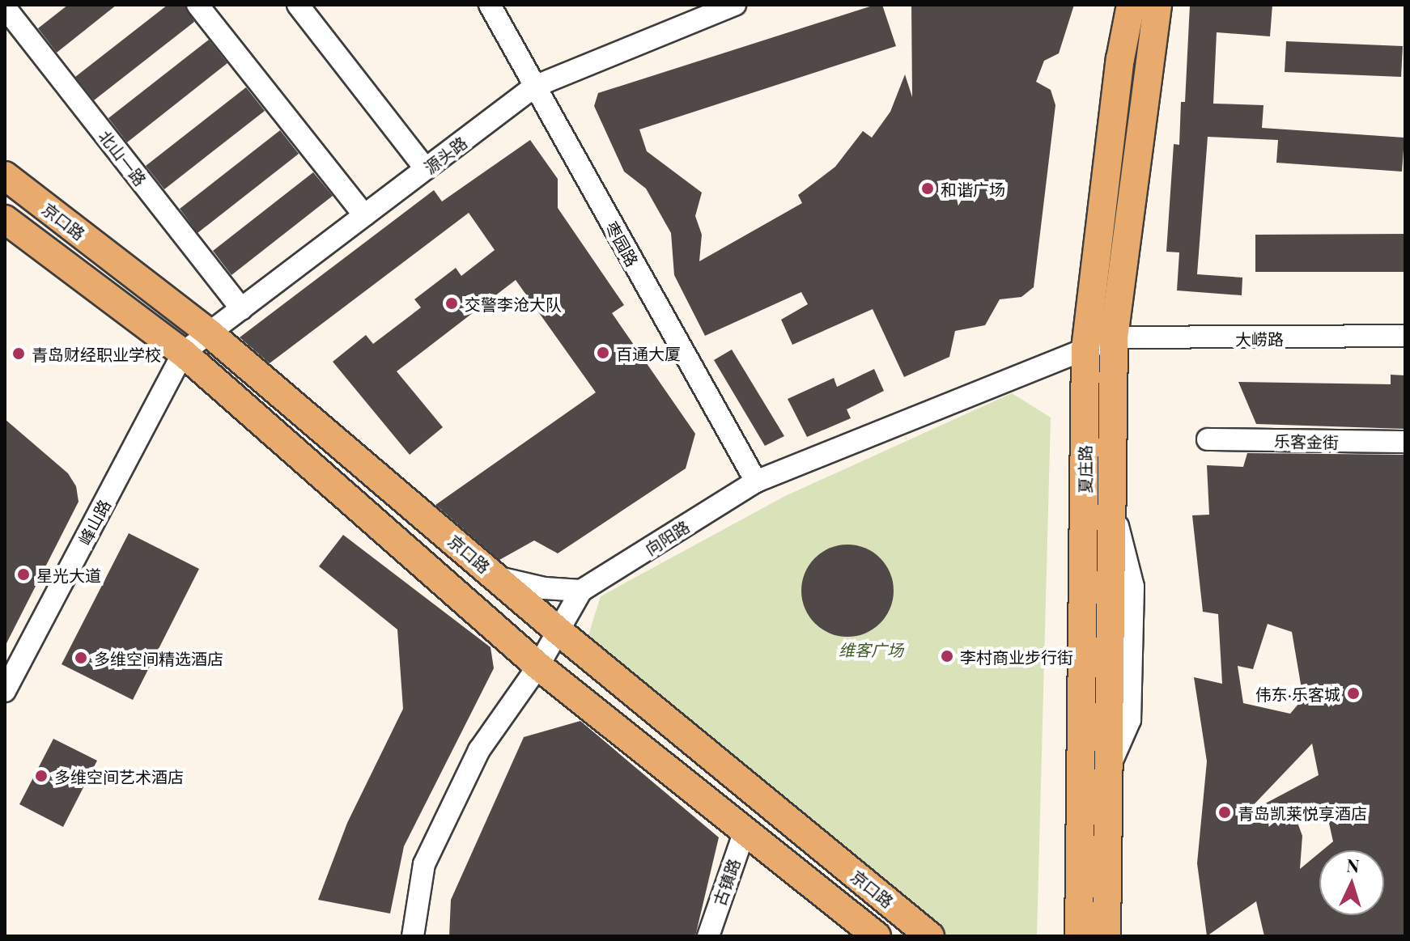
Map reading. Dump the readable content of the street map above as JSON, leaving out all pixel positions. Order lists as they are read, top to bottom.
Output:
{
  "streets": {
    "main road": ["京口路", "夏庄路"],
    "street": [
      "源头路",
      "北山一路",
      "枣园路",
      "大崂路",
      "乐客金街",
      "峰山路",
      "向阳路",
      "古镇路"
    ]
  },
  "crossings": [
    ["源头路", "北山一路"],
    ["源头路", "京口路"],
    ["源头路", "枣园路"],
    ["源头路", "峰山路"],
    ["京口路", "峰山路"],
    ["京口路", "向阳路"],
    ["京口路", "古镇路"],
    ["枣园路", "向阳路"],
    ["大崂路", "夏庄路"],
    ["大崂路", "向阳路"],
    ["夏庄路", "向阳路"]
  ],
  "parks": ["维客广场"],
  "places": [
    "和谐广场",
    "交警李沧大队",
    "百通大厦",
    "青岛财经职业学校",
    "星光大道",
    "李村商业步行街",
    "多维空间精选酒店",
    "伟东·乐客城",
    "多维空间艺术酒店",
    "青岛凯莱悦享酒店"
  ],
  "north": "top"
}
